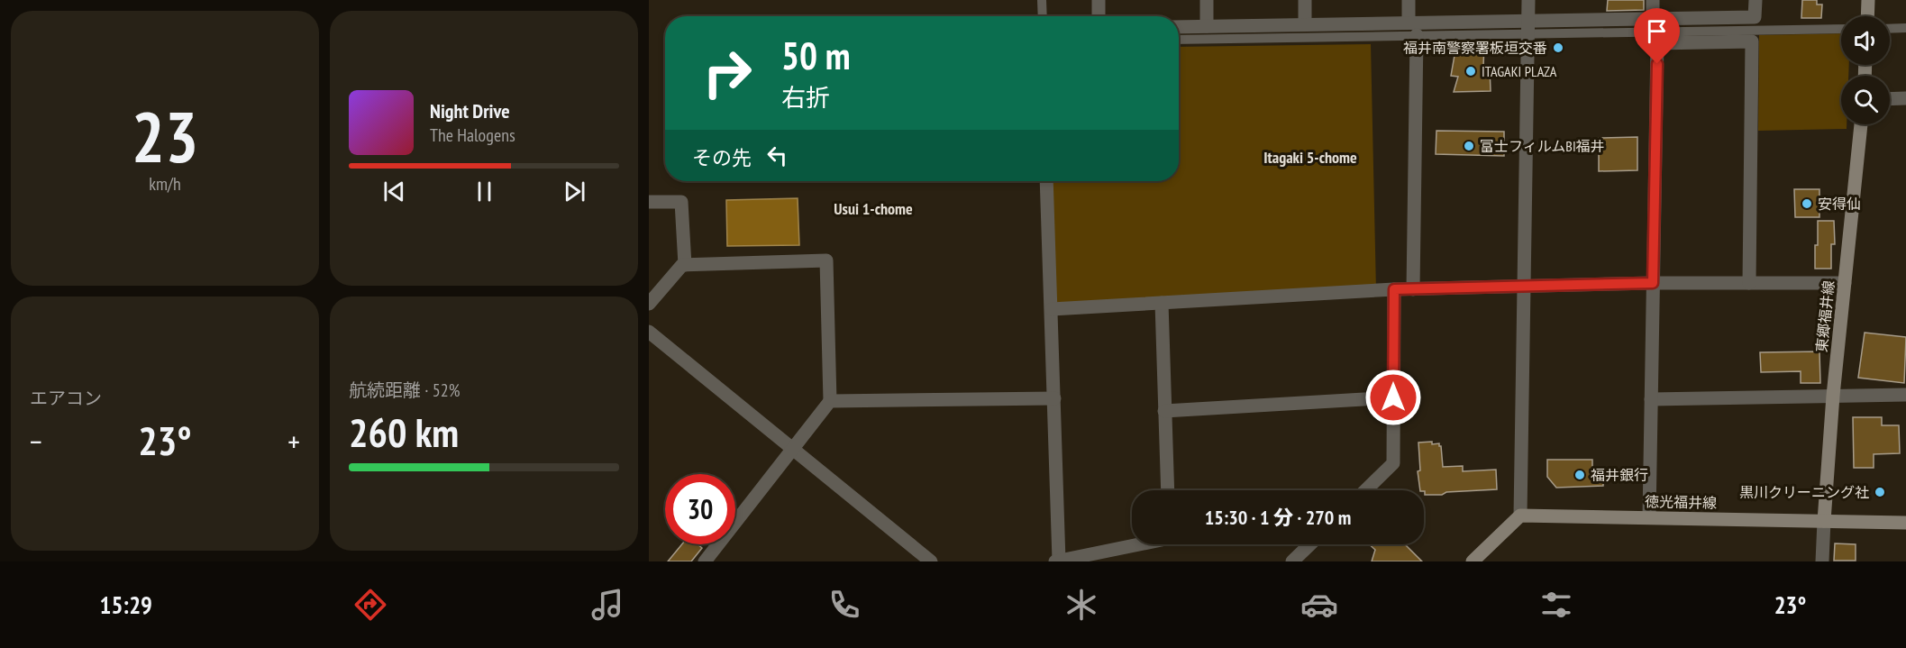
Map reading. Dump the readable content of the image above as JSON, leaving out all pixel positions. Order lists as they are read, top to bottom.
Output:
{
  "streets": {
    "main road": ["東郷福井線", "徳光福井線"]
  },
  "crossings": [
    ["東郷福井線", "徳光福井線"]
  ],
  "districts": ["Itagaki 5-chome", "Usui 1-chome"],
  "places": [
    "福井南警察署板垣交番",
    "ITAGAKI PLAZA",
    "富士フィルムBI福井",
    "安得仙",
    "福井銀行",
    "黒川クリーニング社"
  ],
  "page": {
    "tile": [
      ["23", "km/h"],
      "エアコン",
      ["航続距離 · 52%", "260 km"]
    ],
    "turn": ["50 m", "右折"],
    "song": ["Night Drive", "The Halogens"],
    "then": "その先",
    "heat": ["−", "23°", "+"],
    "limit": "30",
    "trip": "15:30 · 1 分 · 270 m",
    "tabs": ["15:29", "23°"]
  }
}
